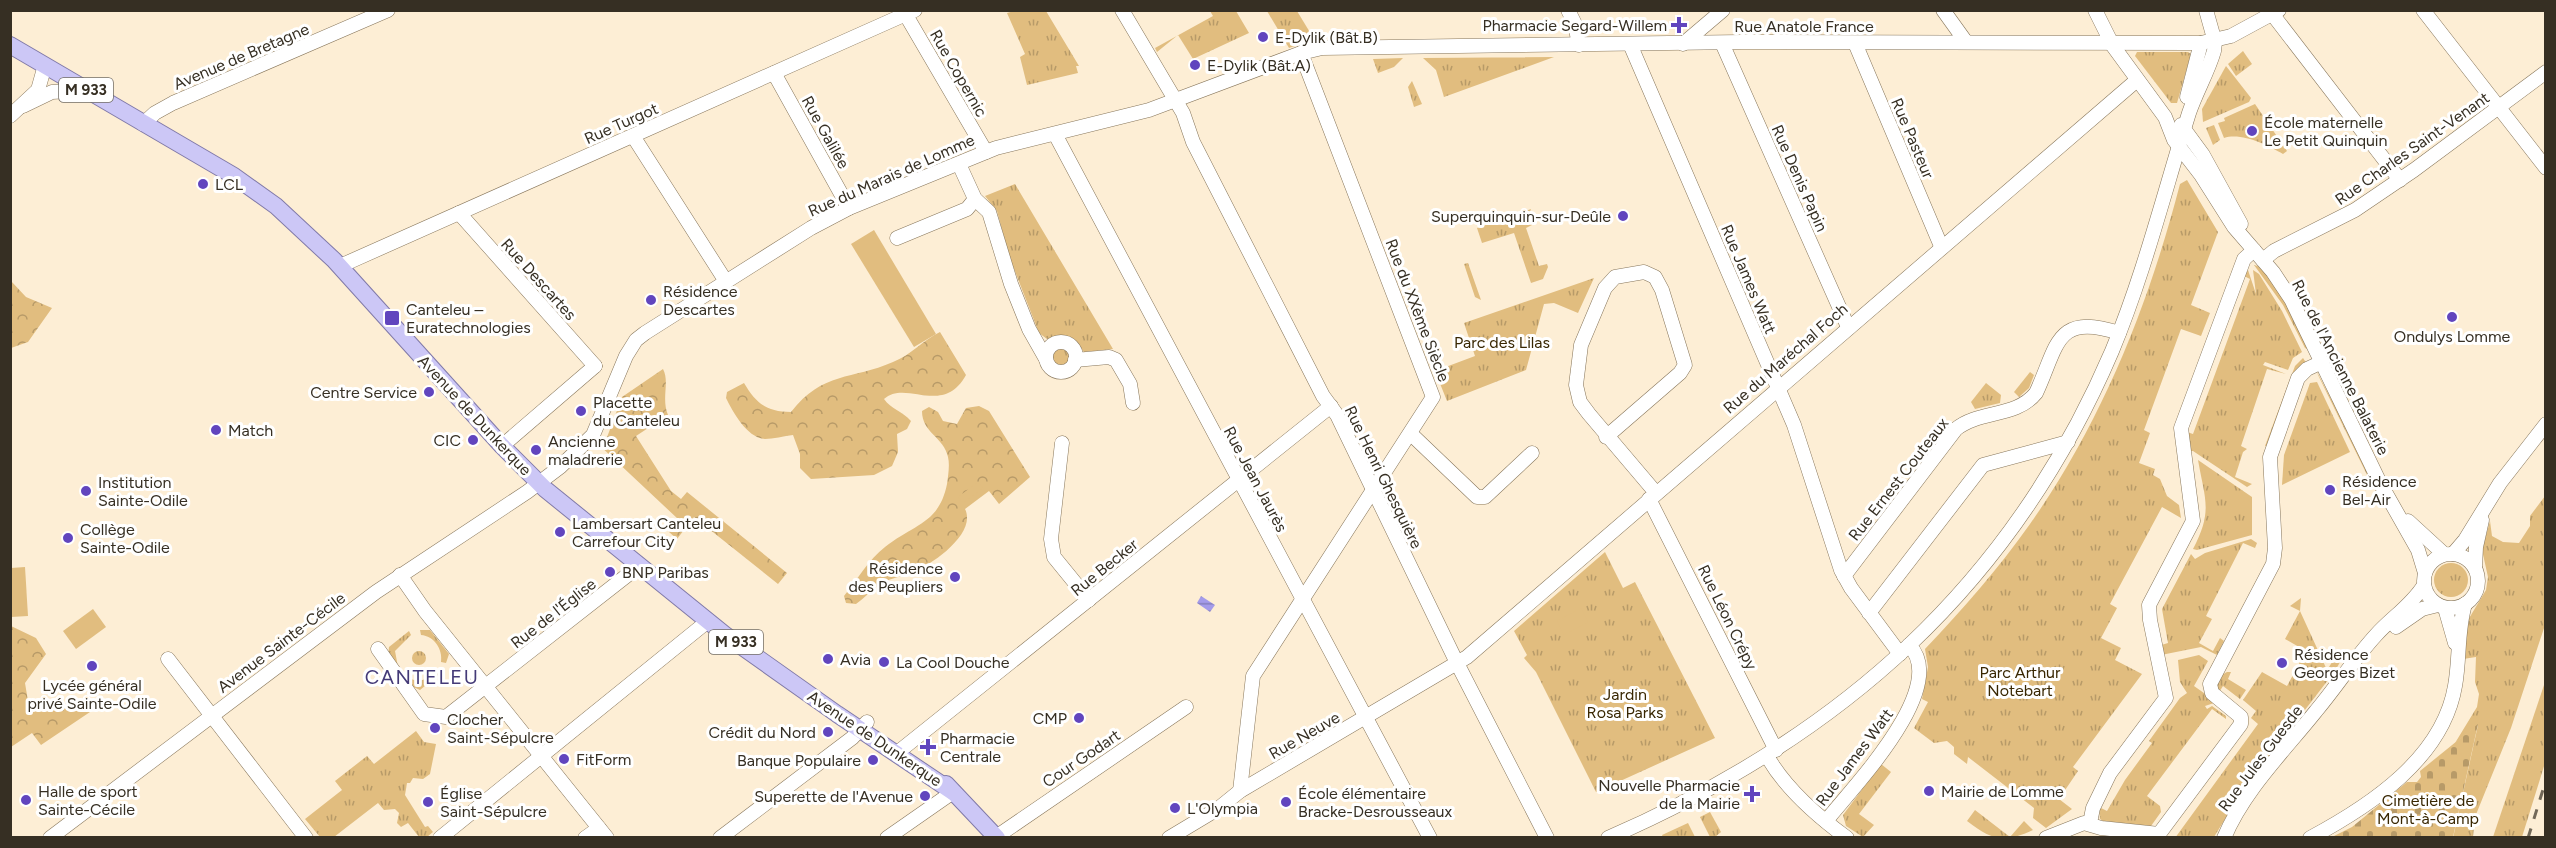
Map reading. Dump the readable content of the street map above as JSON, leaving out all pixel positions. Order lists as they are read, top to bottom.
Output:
{
  "streets": {
    "main road": ["M 933", "Avenue de Dunkerque"],
    "street": [
      "Rue Anatole France",
      "Avenue de Bretagne",
      "Rue Copernic",
      "Rue Turgot",
      "Rue Galilée",
      "Rue Pasteur",
      "Rue Charles Saint-Venant",
      "Rue du Marais de Lomme",
      "Rue Denis Papin",
      "Rue Descartes",
      "Rue James Watt",
      "Rue du XXème Siècle",
      "Rue du Maréchal Foch",
      "Rue de l'Ancienne Balaterie",
      "Rue Henri Ghesquière",
      "Rue Jean Jaurès",
      "Rue Ernest Couteaux",
      "Rue Becker",
      "Rue de l'Église",
      "Rue Léon Crépy",
      "Avenue Sainte-Cécile",
      "Rue Neuve",
      "Cour Godart",
      "Rue Jules Guesde"
    ]
  },
  "crossings": [
    ["Rue Anatole France", "Rue Pasteur"],
    ["Rue Anatole France", "Rue du Marais de Lomme"],
    ["Rue Anatole France", "Rue Denis Papin"],
    ["Rue Anatole France", "Rue James Watt"],
    ["Rue Anatole France", "Rue de l'Ancienne Balaterie"],
    ["Avenue de Bretagne", "Avenue de Dunkerque"],
    ["Rue Copernic", "Rue Turgot"],
    ["Rue Copernic", "Rue du Marais de Lomme"],
    ["Rue Turgot", "Rue Galilée"],
    ["Rue Turgot", "Rue Descartes"],
    ["Rue Turgot", "Avenue de Dunkerque"],
    ["Rue Galilée", "Rue du Marais de Lomme"],
    ["Rue Pasteur", "Rue du Maréchal Foch"],
    ["Rue Charles Saint-Venant", "Rue de l'Ancienne Balaterie"],
    ["Rue du Marais de Lomme", "Rue du XXème Siècle"],
    ["Rue du Marais de Lomme", "Avenue de Dunkerque"],
    ["Rue du Marais de Lomme", "Rue Henri Ghesquière"],
    ["Rue du Marais de Lomme", "Rue Jean Jaurès"],
    ["Rue du Marais de Lomme", "Avenue Sainte-Cécile"],
    ["Rue Denis Papin", "Rue du Maréchal Foch"],
    ["Rue James Watt", "Rue du Maréchal Foch"],
    ["Rue James Watt", "Rue Ernest Couteaux"],
    ["Rue James Watt", "Rue Léon Crépy"],
    ["Rue du XXème Siècle", "Rue Henri Ghesquière"],
    ["Rue du XXème Siècle", "Rue Jean Jaurès"],
    ["Rue du XXème Siècle", "Rue Neuve"],
    ["Rue du Maréchal Foch", "Rue de l'Ancienne Balaterie"],
    ["Rue du Maréchal Foch", "Rue Henri Ghesquière"],
    ["Rue du Maréchal Foch", "Rue Léon Crépy"],
    ["Rue du Maréchal Foch", "Rue Neuve"],
    ["Rue de l'Ancienne Balaterie", "Rue Jules Guesde"],
    ["Avenue de Dunkerque", "Rue Becker"],
    ["Avenue de Dunkerque", "Rue de l'Église"],
    ["Avenue de Dunkerque", "Avenue Sainte-Cécile"],
    ["Avenue de Dunkerque", "Cour Godart"],
    ["Rue Henri Ghesquière", "Rue Becker"],
    ["Rue Henri Ghesquière", "Rue Neuve"],
    ["Rue Jean Jaurès", "Rue Becker"],
    ["Rue Jean Jaurès", "Rue Neuve"]
  ],
  "districts": ["CANTELEU"],
  "parks": [
    "Parc des Lilas",
    "Parc Arthur Notebart",
    "Jardin Rosa Parks",
    "Cimetière de Mont-à-Camp"
  ],
  "places": {
    "health": ["Pharmacie Segard-Willem", "Pharmacie Centrale", "Nouvelle Pharmacie de la Mairie"],
    "other": [
      "E-Dylik (Bât.B)",
      "E-Dylik (Bât.A)",
      "École maternelle Le Petit Quinquin",
      "LCL",
      "Superquinquin-sur-Deûle",
      "Résidence Descartes",
      "Ondulys Lomme",
      "Centre Service",
      "Placette du Canteleu",
      "Match",
      "CIC",
      "Ancienne maladrerie",
      "Résidence Bel-Air",
      "Institution Sainte-Odile",
      "Lambersart Canteleu Carrefour City",
      "Collège Sainte-Odile",
      "BNP Paribas",
      "Résidence des Peupliers",
      "Avia",
      "La Cool Douche",
      "Résidence Georges Bizet",
      "Lycée général privé Sainte-Odile",
      "CMP",
      "Clocher Saint-Sépulcre",
      "Crédit du Nord",
      "FitForm",
      "Banque Populaire",
      "Mairie de Lomme",
      "Superette de l'Avenue",
      "Halle de sport Sainte-Cécile",
      "Église Saint-Sépulcre",
      "École élémentaire Bracke-Desrousseaux",
      "L'Olympia"
    ],
    "transit": ["Canteleu – Euratechnologies"]
  }
}
